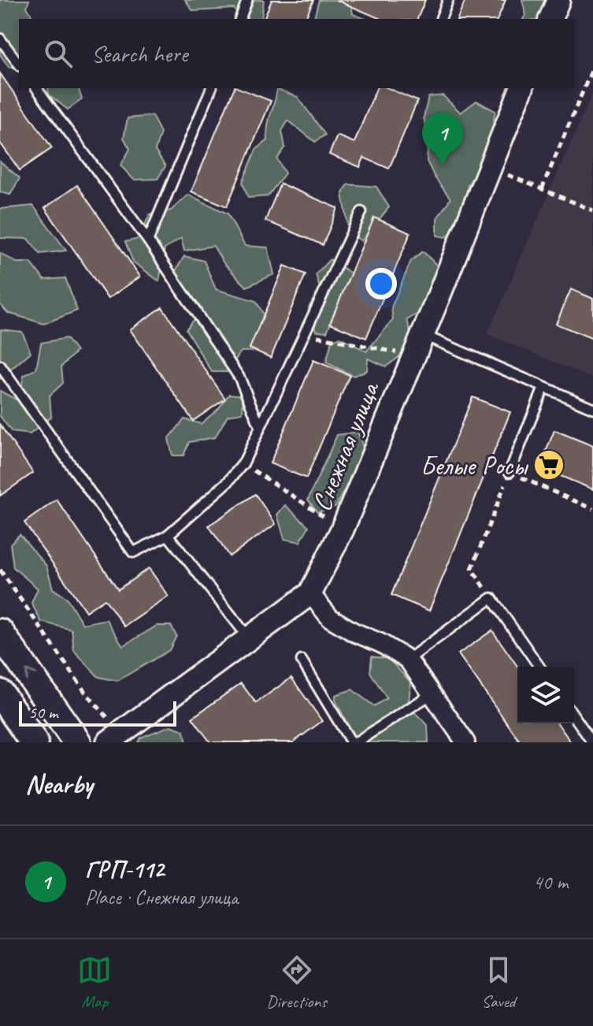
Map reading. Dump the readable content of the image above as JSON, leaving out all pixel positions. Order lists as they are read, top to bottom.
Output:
{
  "streets": {
    "street": ["Снежная улица"]
  },
  "places": {
    "supermarket": ["Белые Росы"]
  },
  "scale_bar": "50 m",
  "page": {
    "search": "Search here",
    "pins": "1",
    "scale": "50 m",
    "heading": "Nearby",
    "list": [
      {
        "mark": "1",
        "name": "ГРП-112",
        "note": "Place · Снежная улица",
        "value": "40 m"
      }
    ],
    "nav": ["Map", "Directions", "Saved"]
  }
}
